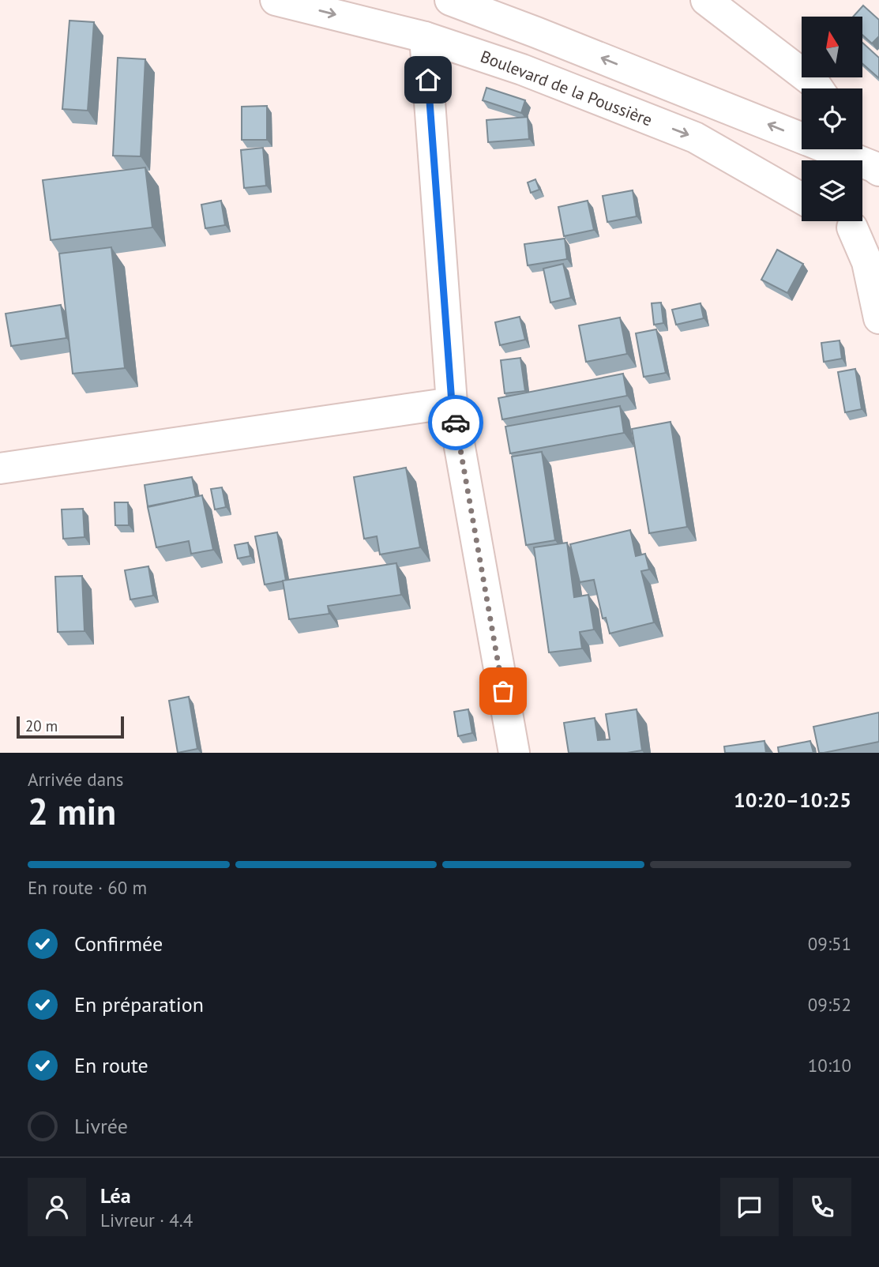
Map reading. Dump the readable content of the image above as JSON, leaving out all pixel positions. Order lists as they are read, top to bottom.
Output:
{
  "streets": {
    "street": ["Boulevard de la Poussière"]
  },
  "scale_bar": "20 m",
  "north": "top",
  "page": {
    "scale": "20 m",
    "heading": ["2 min", "Arrivée dans", "10:20–10:25"],
    "panel": ["Léa", "Livreur · 4.4"],
    "bar": "En route · 60 m",
    "list": [
      ["Confirmée", "09:51"],
      ["En préparation", "09:52"],
      ["En route", "10:10"],
      "Livrée"
    ]
  }
}
